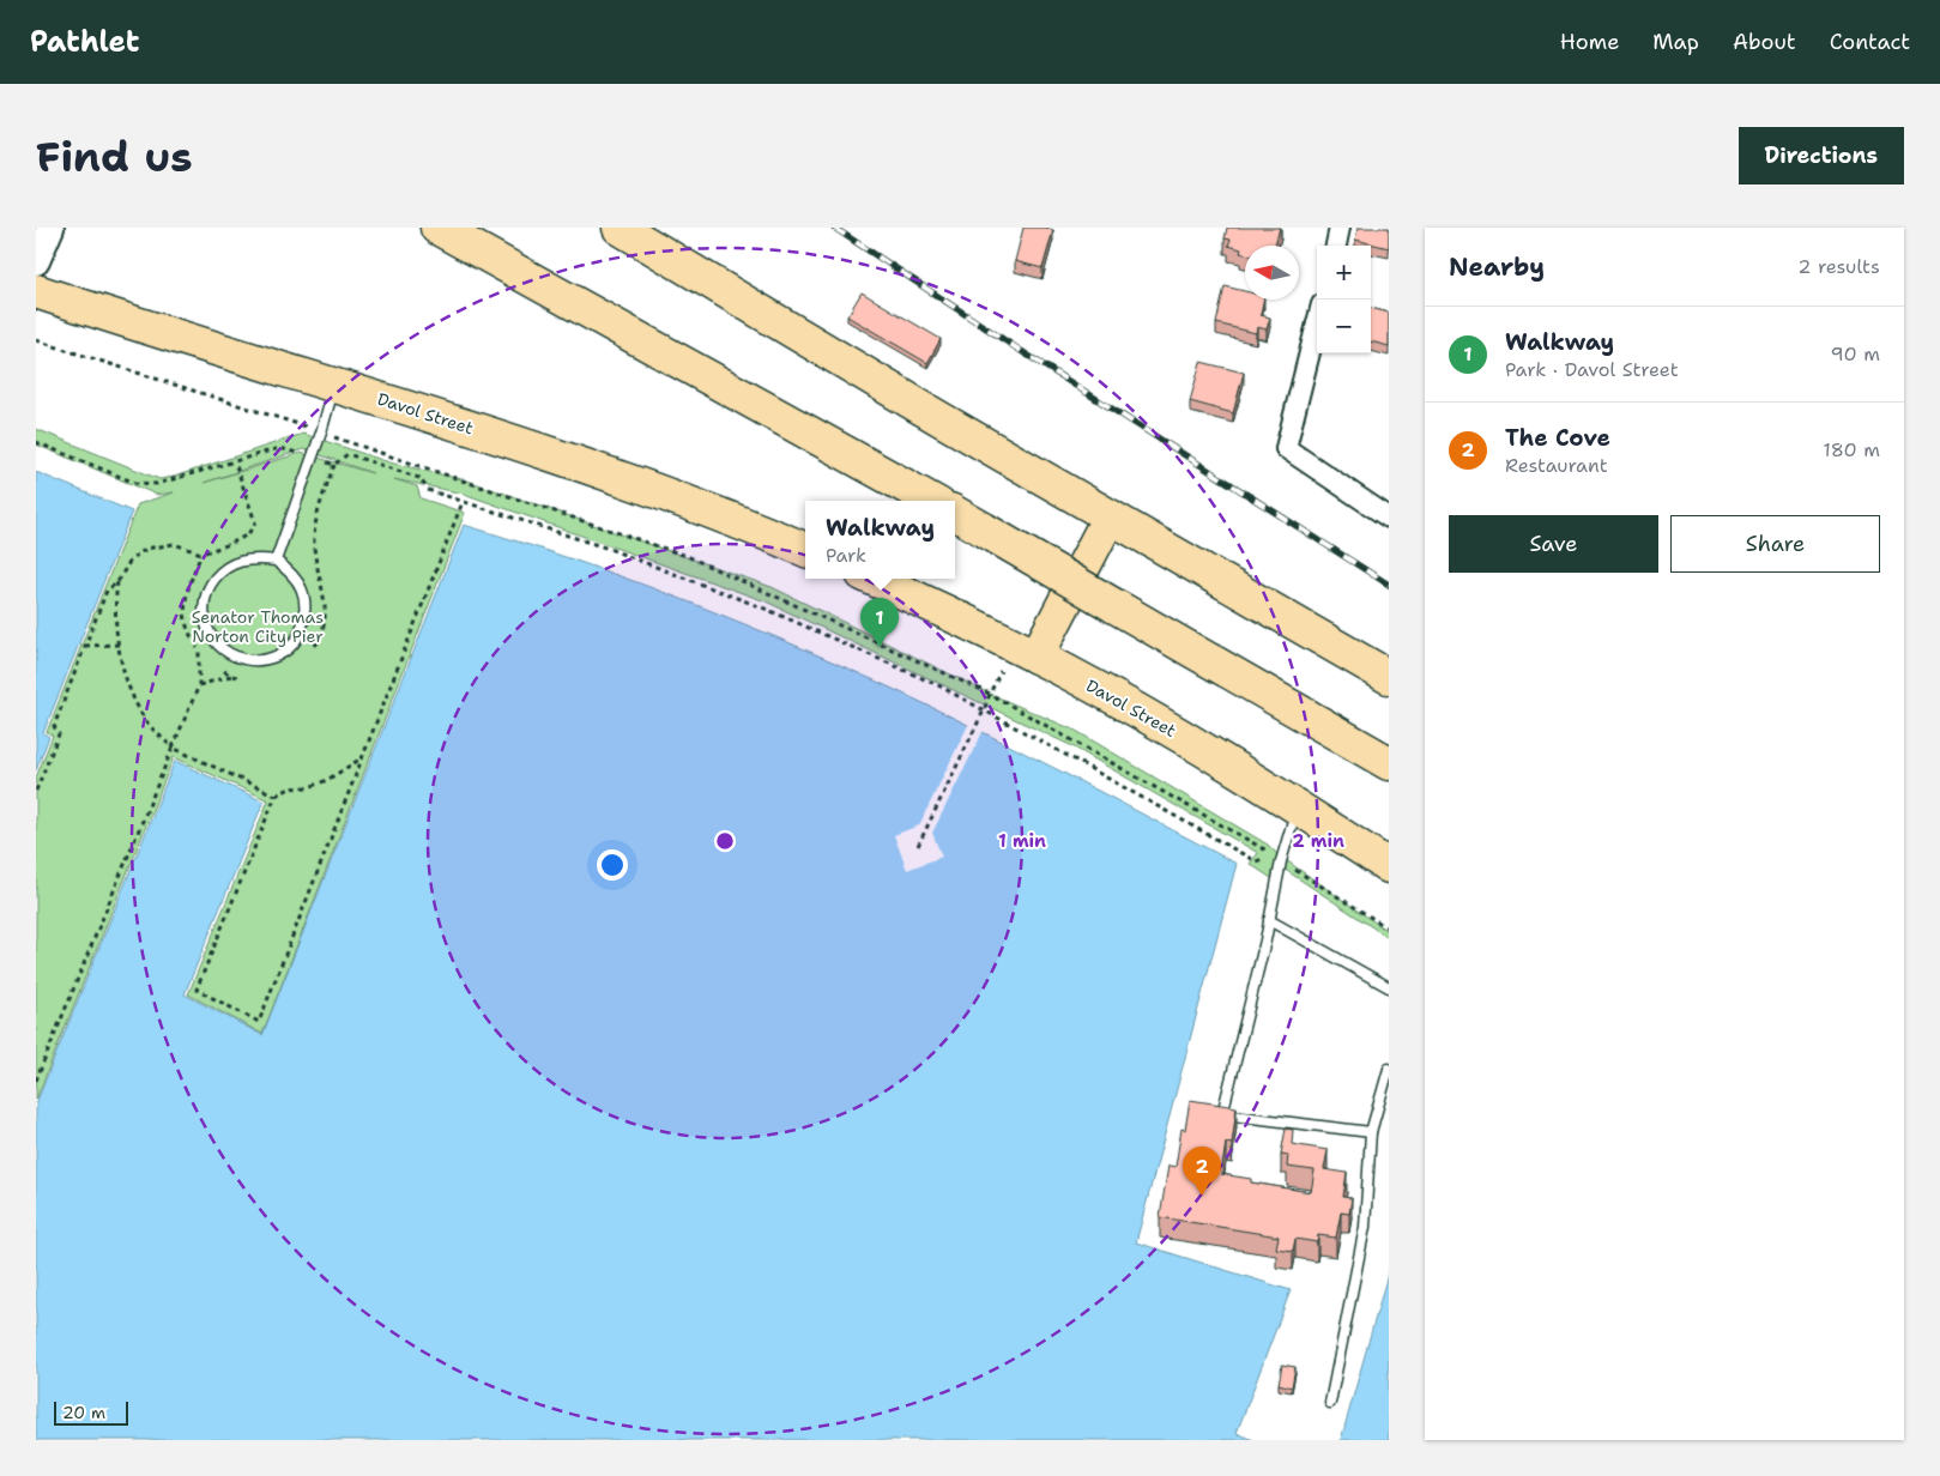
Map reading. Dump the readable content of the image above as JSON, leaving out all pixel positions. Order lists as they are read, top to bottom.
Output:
{
  "streets": {
    "highway": ["Davol Street"]
  },
  "parks": ["Senator Thomas Norton City Pier"],
  "scale_bar": "20 m",
  "north": "left",
  "page": {
    "header": "Pathlet",
    "nav": [
      "Home",
      "Map",
      "About",
      "Contact"
    ],
    "buttons": [
      "Directions",
      ["Save", "Share"]
    ],
    "title": "Find us",
    "heading": ["Nearby", "2 results"],
    "map_buttons": ["+", "−"],
    "list": [
      {
        "mark": "1",
        "name": "Walkway",
        "note": "Park · Davol Street",
        "value": "90 m"
      },
      {
        "mark": "2",
        "name": "The Cove",
        "note": "Restaurant",
        "value": "180 m"
      }
    ],
    "popup": ["Walkway", "Park"],
    "pins": ["1", "2"],
    "scale": "20 m"
  },
  "rings": ["1 min", "2 min"]
}
